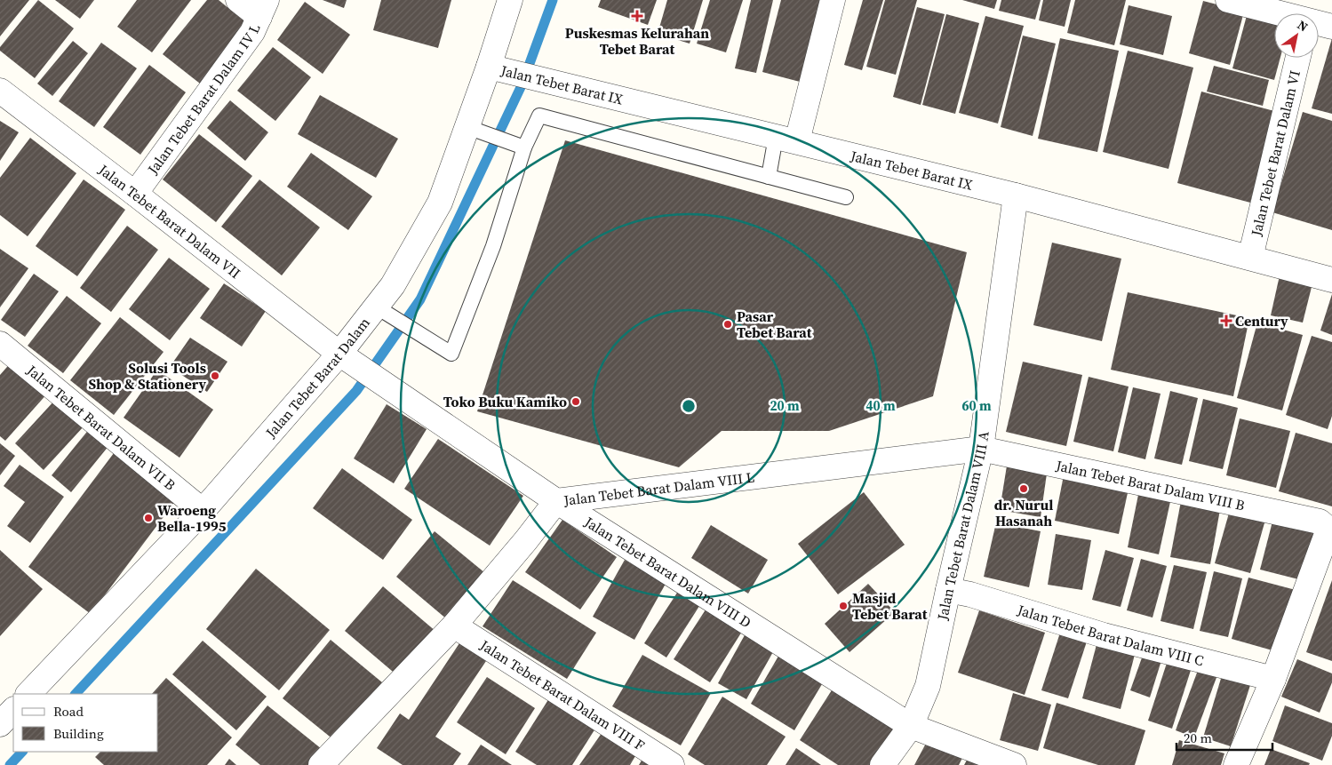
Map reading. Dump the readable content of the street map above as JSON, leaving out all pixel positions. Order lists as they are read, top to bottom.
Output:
{
  "streets": {
    "street": [
      "Jalan Tebet Barat IX",
      "Jalan Tebet Barat Dalam IV L",
      "Jalan Tebet Barat Dalam VI",
      "Jalan Tebet Barat Dalam VII",
      "Jalan Tebet Barat Dalam",
      "Jalan Tebet Barat Dalam VII B",
      "Jalan Tebet Barat Dalam VIII B",
      "Jalan Tebet Barat Dalam VIII L",
      "Jalan Tebet Barat Dalam VIII A",
      "Jalan Tebet Barat Dalam VIII D",
      "Jalan Tebet Barat Dalam VIII C",
      "Jalan Tebet Barat Dalam VIII F"
    ]
  },
  "crossings": [
    ["Jalan Tebet Barat IX", "Jalan Tebet Barat Dalam VI"],
    ["Jalan Tebet Barat IX", "Jalan Tebet Barat Dalam"],
    ["Jalan Tebet Barat IX", "Jalan Tebet Barat Dalam VIII A"],
    ["Jalan Tebet Barat Dalam IV L", "Jalan Tebet Barat Dalam VII"],
    ["Jalan Tebet Barat Dalam VII", "Jalan Tebet Barat Dalam"],
    ["Jalan Tebet Barat Dalam VII", "Jalan Tebet Barat Dalam VIII D"],
    ["Jalan Tebet Barat Dalam", "Jalan Tebet Barat Dalam VII B"],
    ["Jalan Tebet Barat Dalam", "Jalan Tebet Barat Dalam VIII D"],
    ["Jalan Tebet Barat Dalam VIII B", "Jalan Tebet Barat Dalam VIII L"],
    ["Jalan Tebet Barat Dalam VIII B", "Jalan Tebet Barat Dalam VIII A"],
    ["Jalan Tebet Barat Dalam VIII B", "Jalan Tebet Barat Dalam VIII C"],
    ["Jalan Tebet Barat Dalam VIII L", "Jalan Tebet Barat Dalam VIII A"],
    ["Jalan Tebet Barat Dalam VIII L", "Jalan Tebet Barat Dalam VIII D"],
    ["Jalan Tebet Barat Dalam VIII L", "Jalan Tebet Barat Dalam VIII F"],
    ["Jalan Tebet Barat Dalam VIII A", "Jalan Tebet Barat Dalam VIII D"],
    ["Jalan Tebet Barat Dalam VIII A", "Jalan Tebet Barat Dalam VIII C"]
  ],
  "places": {
    "health": ["Puskesmas Kelurahan Tebet Barat", "Century"],
    "other": [
      "Pasar Tebet Barat",
      "Solusi Tools Shop & Stationery",
      "Toko Buku Kamiko",
      "dr. Nurul Hasanah",
      "Waroeng Bella-1995",
      "Masjid Tebet Barat"
    ]
  },
  "legend": ["Road", "Building"],
  "scale_bar": "20 m",
  "north": "top right",
  "rings": ["20 m", "40 m", "60 m"]
}
